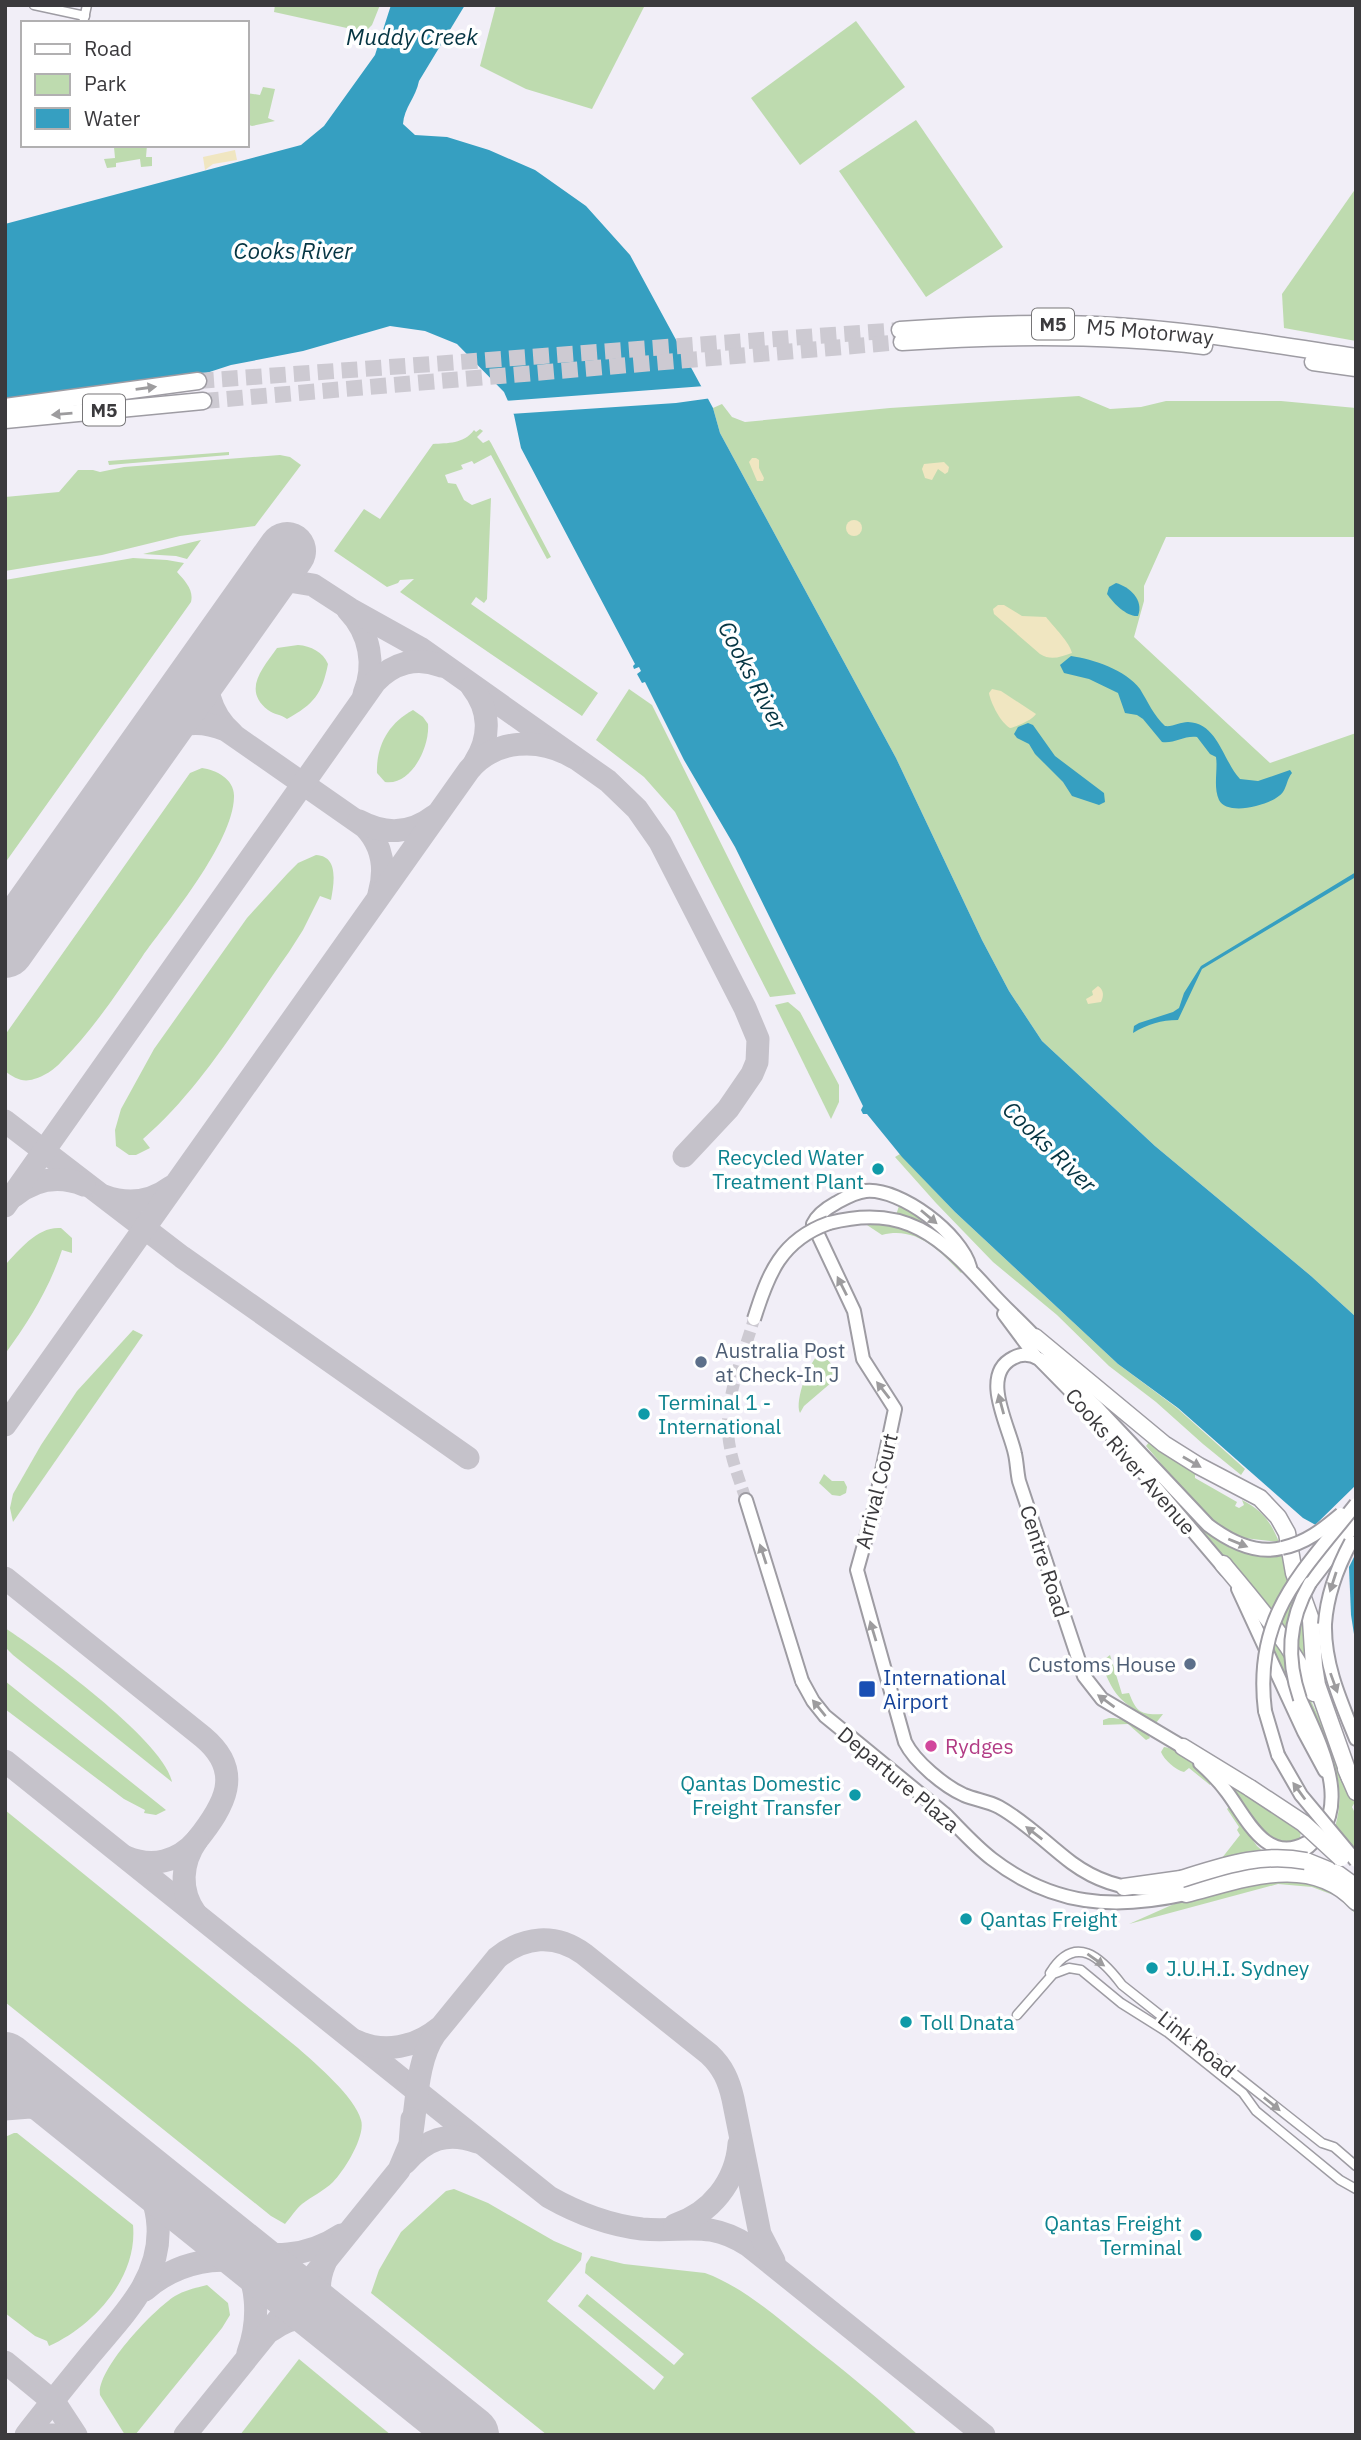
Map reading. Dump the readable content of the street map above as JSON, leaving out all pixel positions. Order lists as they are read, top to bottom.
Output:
{
  "streets": {
    "highway": ["M5", "M5 Motorway"],
    "street": [
      "Cooks River Avenue",
      "Arrival Court",
      "Centre Road",
      "Departure Plaza",
      "Link Road"
    ]
  },
  "crossings": [
    ["Cooks River Avenue", "Centre Road"]
  ],
  "one_way": ["Departure Plaza"],
  "water": ["Muddy Creek", "Cooks River"],
  "places": {
    "other": [
      "Recycled Water Treatment Plant",
      "Australia Post at Check-In J",
      "Terminal 1 - International",
      "Customs House",
      "Rydges",
      "Qantas Domestic Freight Transfer",
      "Qantas Freight",
      "J.U.H.I. Sydney",
      "Toll Dnata",
      "Qantas Freight Terminal"
    ],
    "transit": ["International Airport"]
  },
  "legend": ["Road", "Park", "Water"]
}
